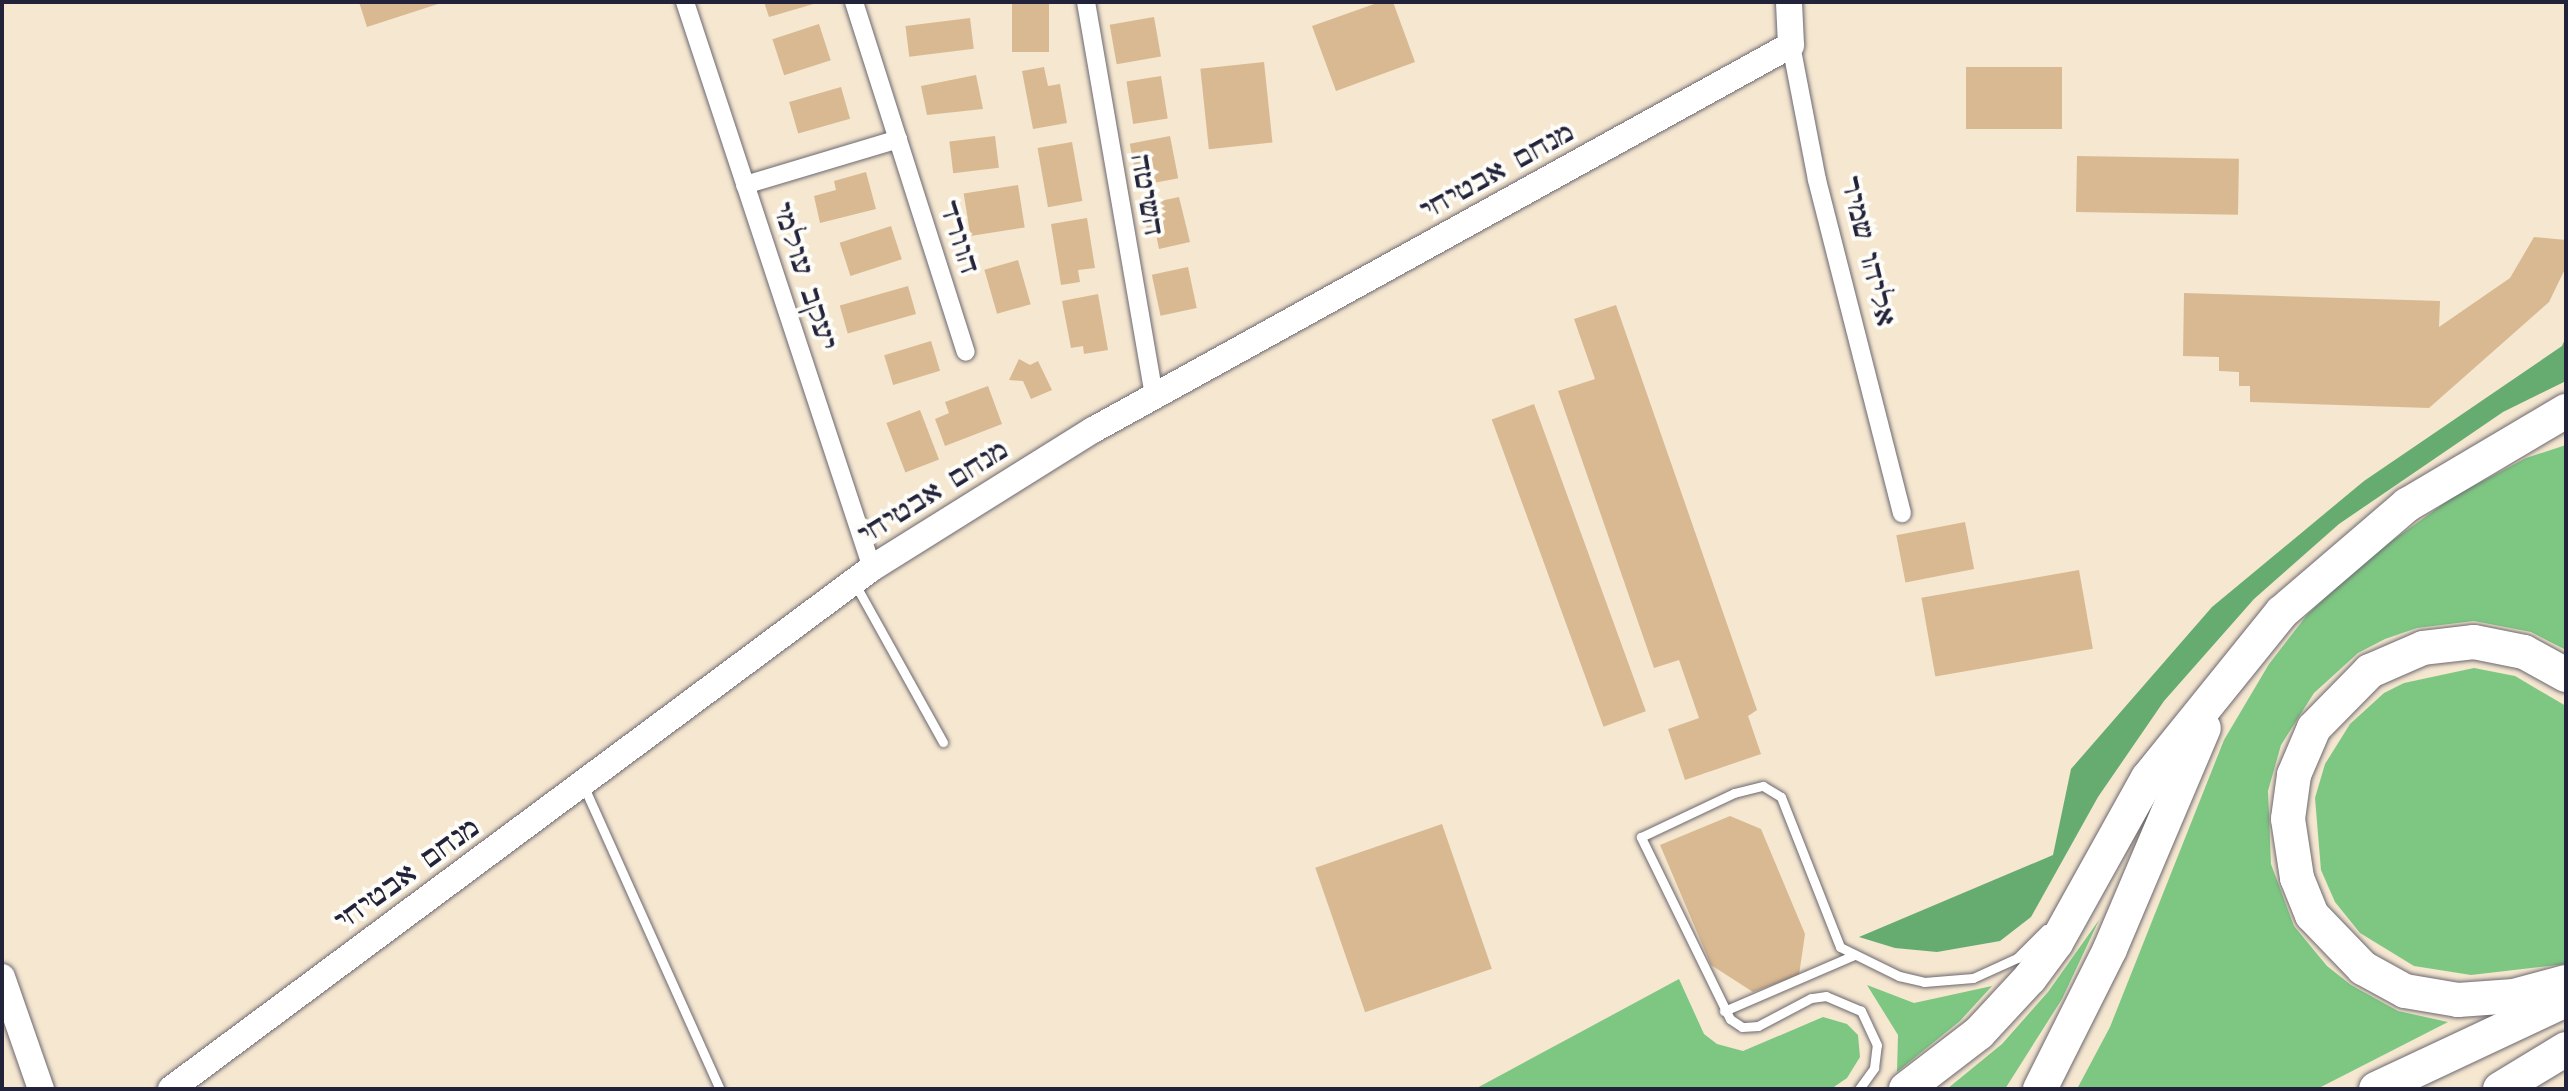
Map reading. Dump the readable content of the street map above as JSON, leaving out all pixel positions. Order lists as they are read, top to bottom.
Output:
{
  "streets": {
    "street": [
      "מנחם אבטיחי",
      "השיטה",
      "הוורד",
      "אליהו שמיר",
      "יעקב עולמי"
    ]
  },
  "crossings": [
    ["מנחם אבטיחי", "השיטה"],
    ["מנחם אבטיחי", "אליהו שמיר"],
    ["מנחם אבטיחי", "יעקב עולמי"]
  ]
}
